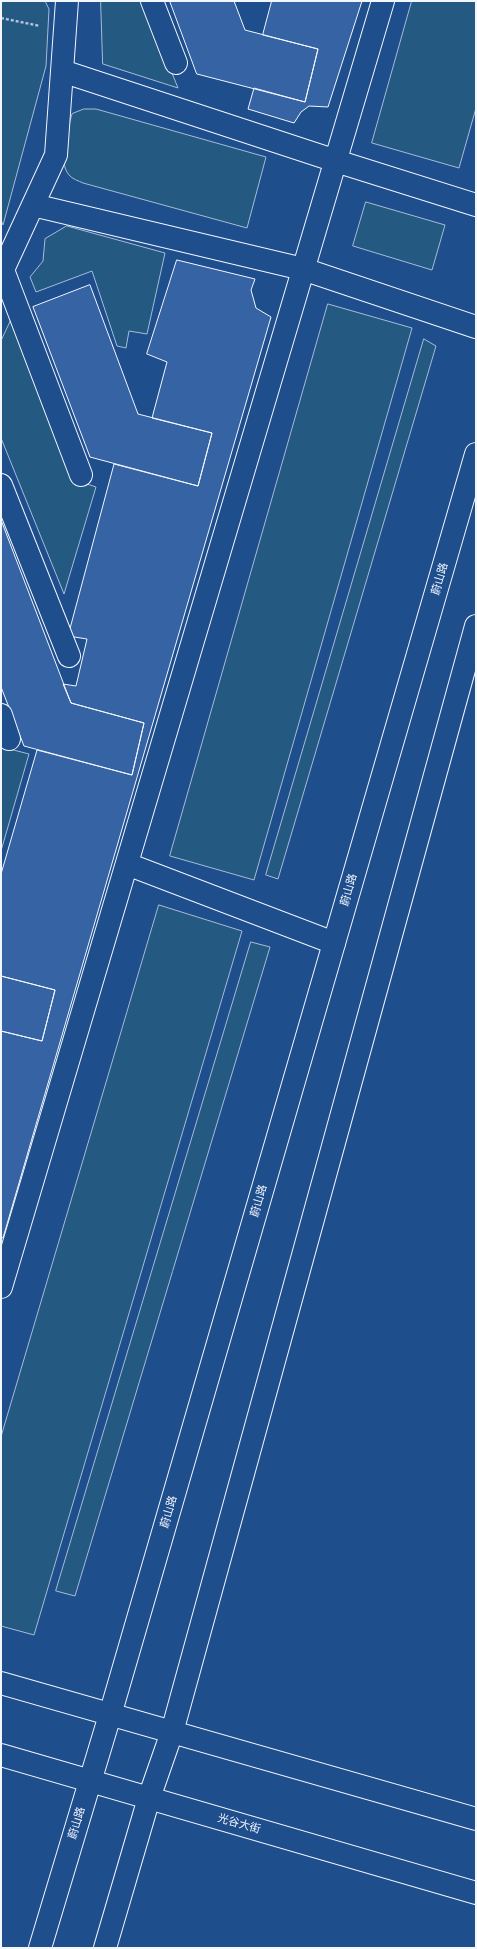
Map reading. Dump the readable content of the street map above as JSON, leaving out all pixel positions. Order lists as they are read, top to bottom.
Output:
{
  "streets": {
    "main road": ["蔚山路", "光谷大街"]
  },
  "crossings": [
    ["蔚山路", "光谷大街"]
  ]
}
